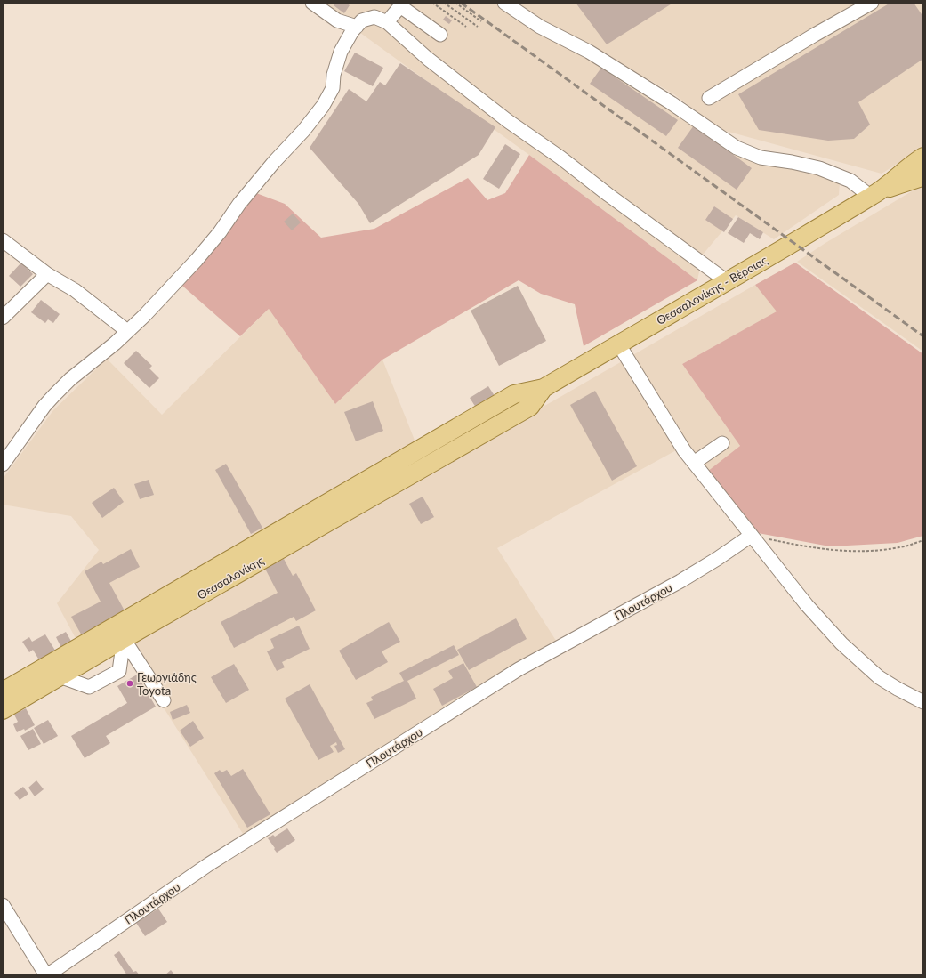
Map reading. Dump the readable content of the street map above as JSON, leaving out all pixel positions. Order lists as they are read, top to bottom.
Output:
{
  "streets": {
    "main road": ["Θεσσαλονίκης - Βέροιας", "Θεσσαλονίκης"],
    "street": ["Πλουτάρχου"]
  },
  "crossings": [
    ["Θεσσαλονίκης - Βέροιας", "Θεσσαλονίκης"]
  ],
  "places": ["Γεωργιάδης Toyota"]
}
